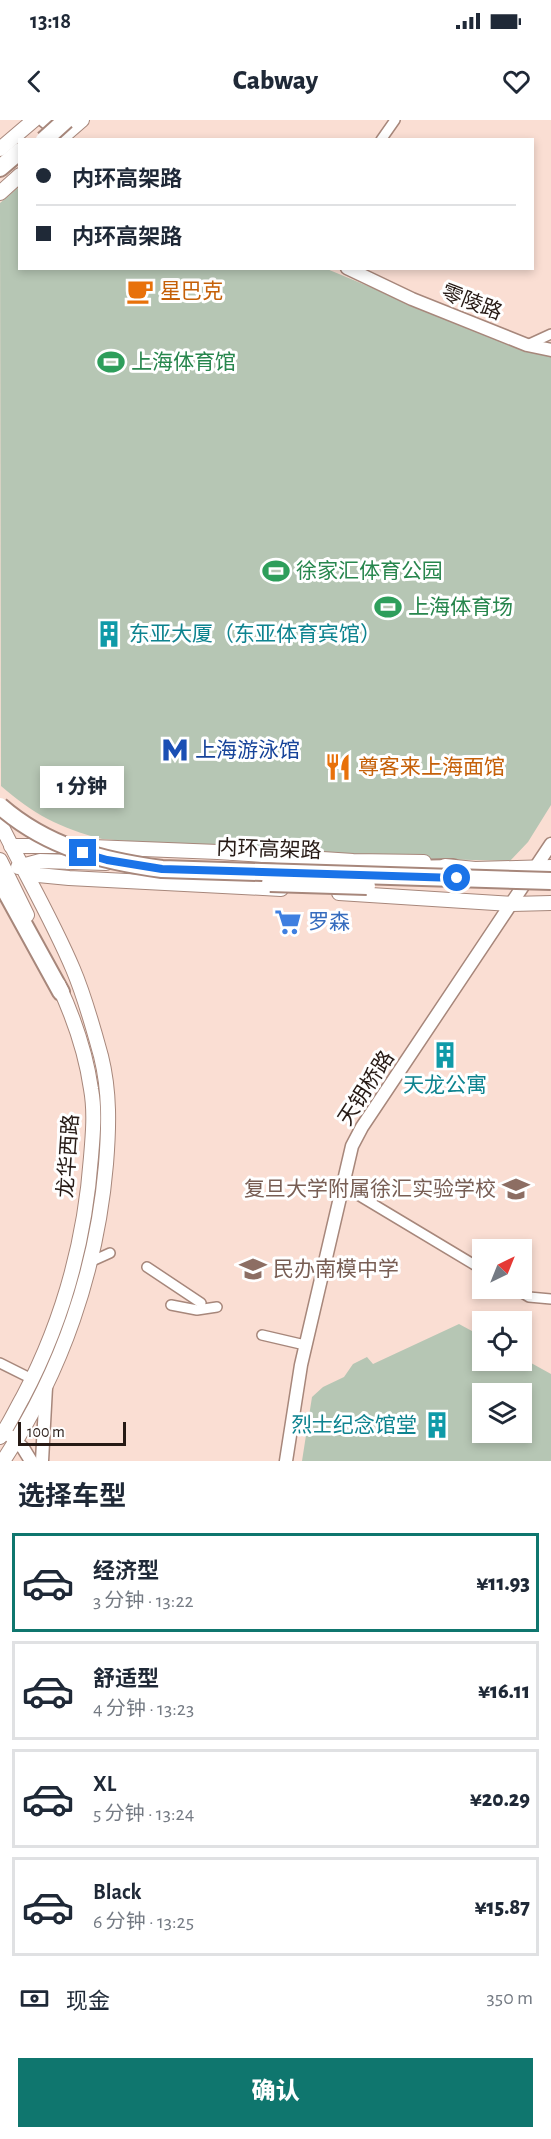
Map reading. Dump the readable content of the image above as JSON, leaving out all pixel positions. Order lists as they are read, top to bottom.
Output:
{
  "streets": {
    "highway": ["内环高架路"],
    "main road": ["龙华西路"],
    "street": ["零陵路", "天钥桥路"]
  },
  "places": {
    "cafe": ["星巴克"],
    "sports": ["上海体育馆", "徐家汇体育公园", "上海体育场"],
    "building": ["东亚大厦（东亚体育宾馆）", "天龙公寓", "烈士纪念馆堂"],
    "metro station": ["上海游泳馆"],
    "restaurant": ["尊客来上海面馆"],
    "supermarket": ["罗森"],
    "school or university": ["复旦大学附属徐汇实验学校", "民办南模中学"]
  },
  "scale_bar": "100 m",
  "north": "top right",
  "page": {
    "status": "13:18",
    "header": "Cabway",
    "banner": ["内环高架路", "内环高架路"],
    "bubble": "1 分钟",
    "scale": "100 m",
    "heading": "选择车型",
    "list": [
      {
        "name": "经济型",
        "note": "3 分钟 · 13:22",
        "value": "¥11.93"
      },
      {
        "name": "舒适型",
        "note": "4 分钟 · 13:23",
        "value": "¥16.11"
      },
      {
        "name": "XL",
        "note": "5 分钟 · 13:24",
        "value": "¥20.29"
      },
      {
        "name": "Black",
        "note": "6 分钟 · 13:25",
        "value": "¥15.87"
      }
    ],
    "pay": ["现金", "350 m"],
    "buttons": "确认"
  }
}
